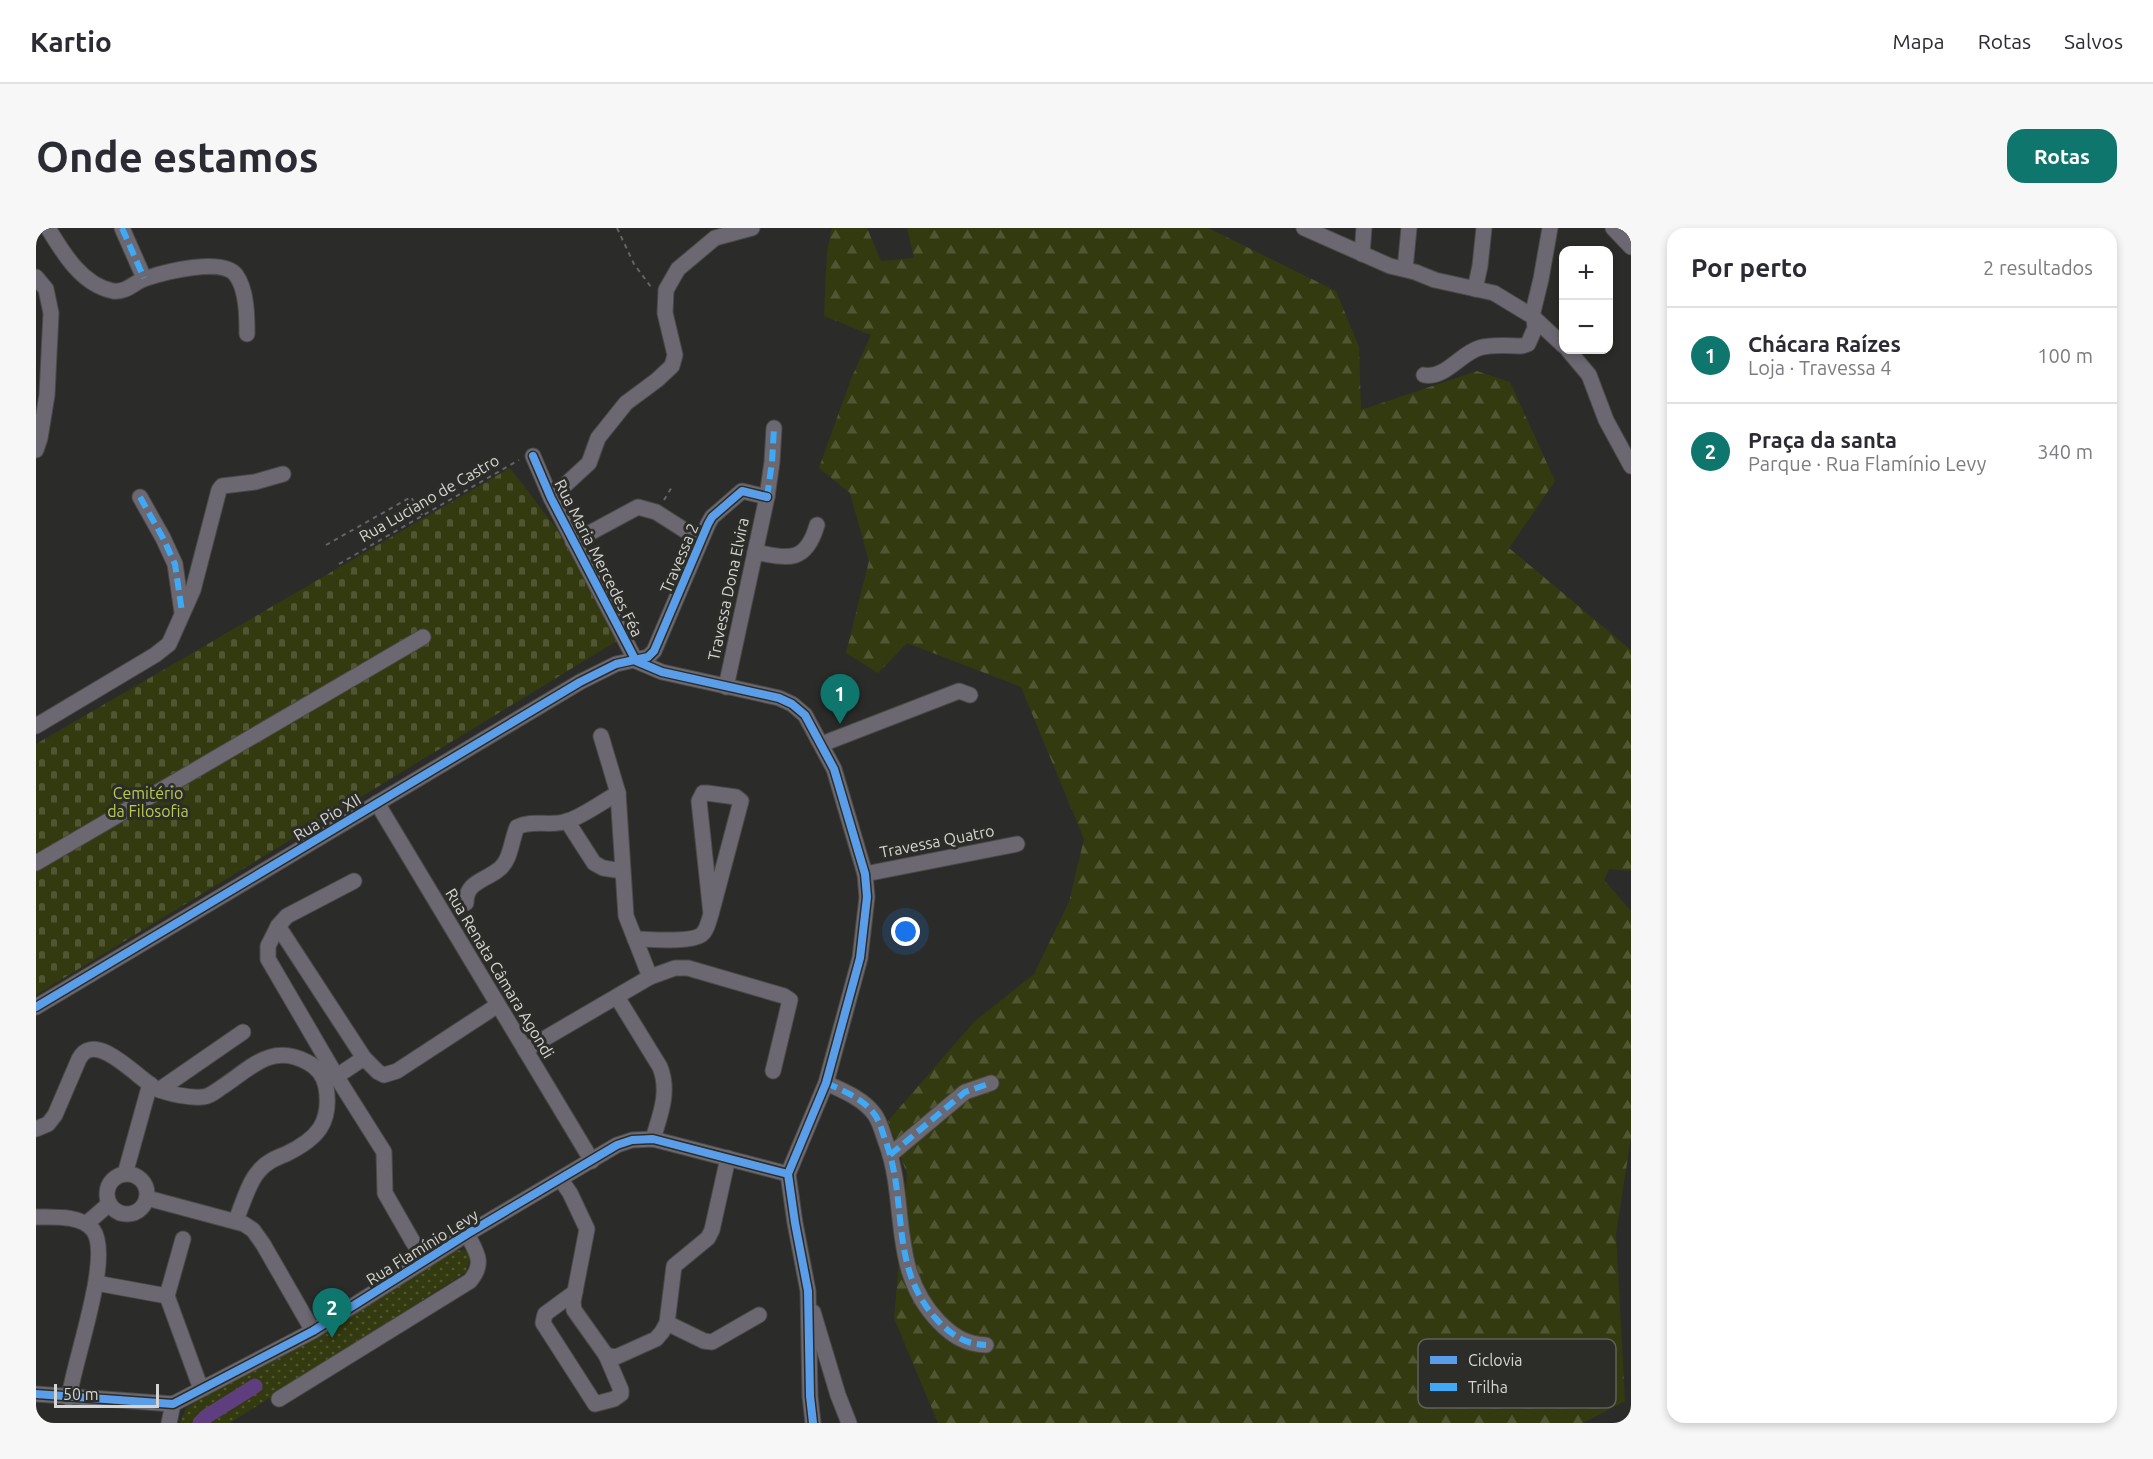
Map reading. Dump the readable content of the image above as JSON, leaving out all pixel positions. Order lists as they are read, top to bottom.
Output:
{
  "streets": {
    "street": [
      "Rua Maria Mercedes Féa",
      "Travessa 2",
      "Travessa Dona Elvira",
      "Rua Pio XII",
      "Travessa Quatro",
      "Rua Renata Câmara Agondi",
      "Rua Flamínio Levy"
    ],
    "path": ["Rua Luciano de Castro"]
  },
  "crossings": [
    ["Rua Luciano de Castro", "Rua Maria Mercedes Féa"],
    ["Rua Maria Mercedes Féa", "Travessa 2"],
    ["Rua Maria Mercedes Féa", "Travessa Dona Elvira"],
    ["Rua Maria Mercedes Féa", "Rua Pio XII"],
    ["Rua Maria Mercedes Féa", "Travessa Quatro"],
    ["Rua Maria Mercedes Féa", "Rua Flamínio Levy"],
    ["Travessa 2", "Travessa Dona Elvira"],
    ["Travessa 2", "Rua Pio XII"],
    ["Rua Pio XII", "Rua Renata Câmara Agondi"],
    ["Rua Renata Câmara Agondi", "Rua Flamínio Levy"]
  ],
  "parks": ["Cemitério da Filosofia"],
  "legend": ["Ciclovia", "Trilha"],
  "scale_bar": "50 m",
  "page": {
    "header": "Kartio",
    "nav": ["Mapa", "Rotas", "Salvos"],
    "buttons": "Rotas",
    "title": "Onde estamos",
    "heading": ["Por perto", "2 resultados"],
    "map_buttons": ["+", "−"],
    "list": [
      {
        "mark": "1",
        "name": "Chácara Raízes",
        "note": "Loja · Travessa 4",
        "value": "100 m"
      },
      {
        "mark": "2",
        "name": "Praça da santa",
        "note": "Parque · Rua Flamínio Levy",
        "value": "340 m"
      }
    ],
    "pins": ["1", "2"],
    "scale": "50 m"
  }
}
